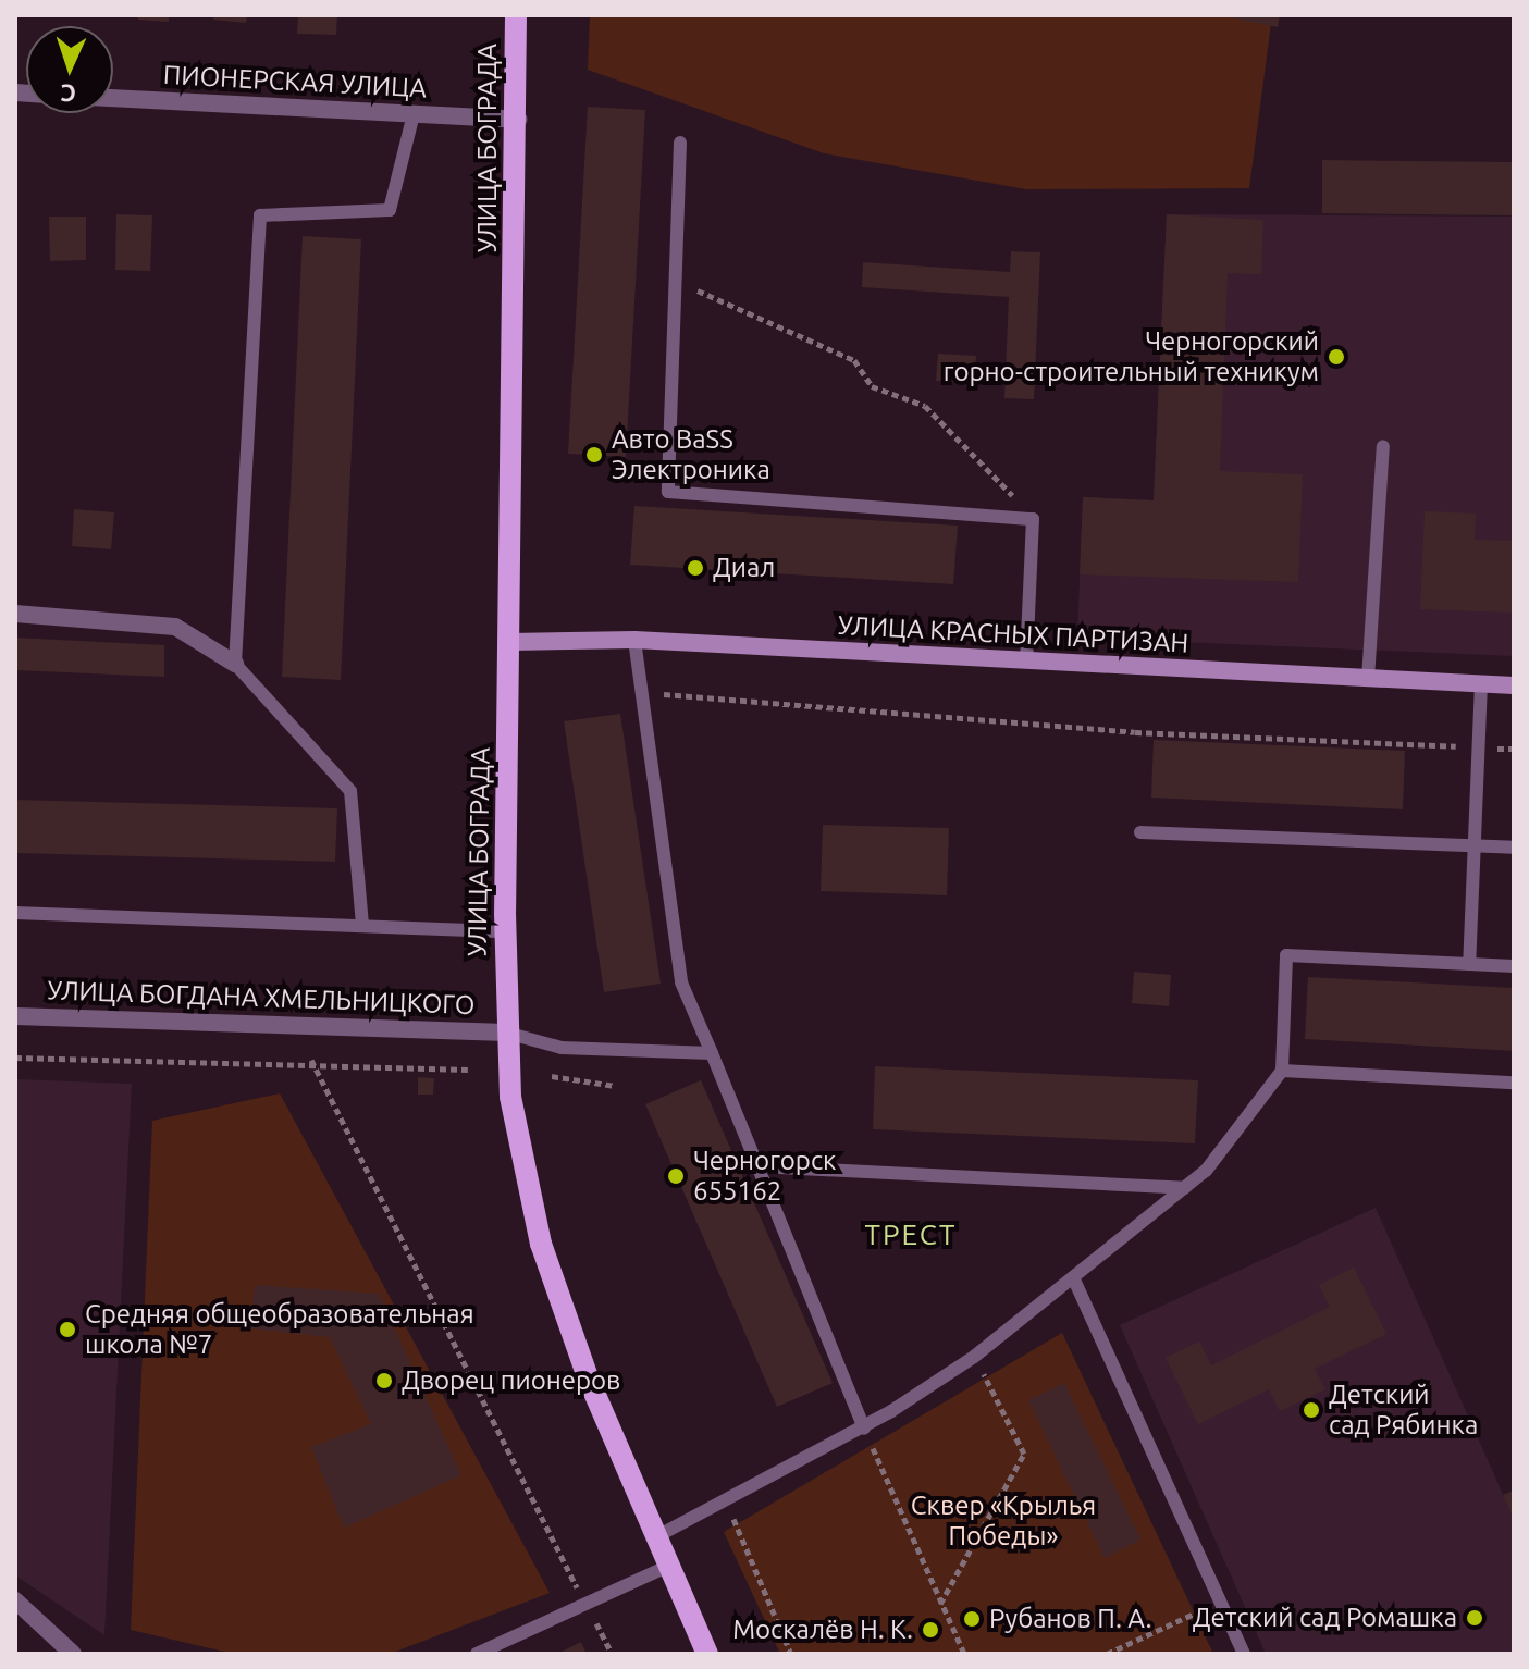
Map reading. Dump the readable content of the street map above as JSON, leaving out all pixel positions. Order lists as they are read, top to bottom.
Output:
{
  "streets": {
    "main road": ["УЛИЦА БОГРАДА", "УЛИЦА КРАСНЫХ ПАРТИЗАН"],
    "street": ["ПИОНЕРСКАЯ УЛИЦА", "УЛИЦА БОГДАНА ХМЕЛЬНИЦКОГО"]
  },
  "crossings": [
    ["ПИОНЕРСКАЯ УЛИЦА", "УЛИЦА БОГРАДА"],
    ["УЛИЦА БОГРАДА", "УЛИЦА КРАСНЫХ ПАРТИЗАН"],
    ["УЛИЦА БОГРАДА", "УЛИЦА БОГДАНА ХМЕЛЬНИЦКОГО"]
  ],
  "districts": ["ТРЕСТ"],
  "parks": ["Сквер «Крылья Победы»"],
  "places": [
    "Черногорский горно-строительный техникум",
    "Авто BaSS Электроника",
    "Диал",
    "Черногорск 655162",
    "Средняя общеобразовательная школа №7",
    "Дворец пионеров",
    "Детский сад Рябинка",
    "Детский сад Ромашка",
    "Рубанов П. А.",
    "Москалёв Н. К."
  ],
  "north": "bottom"
}
